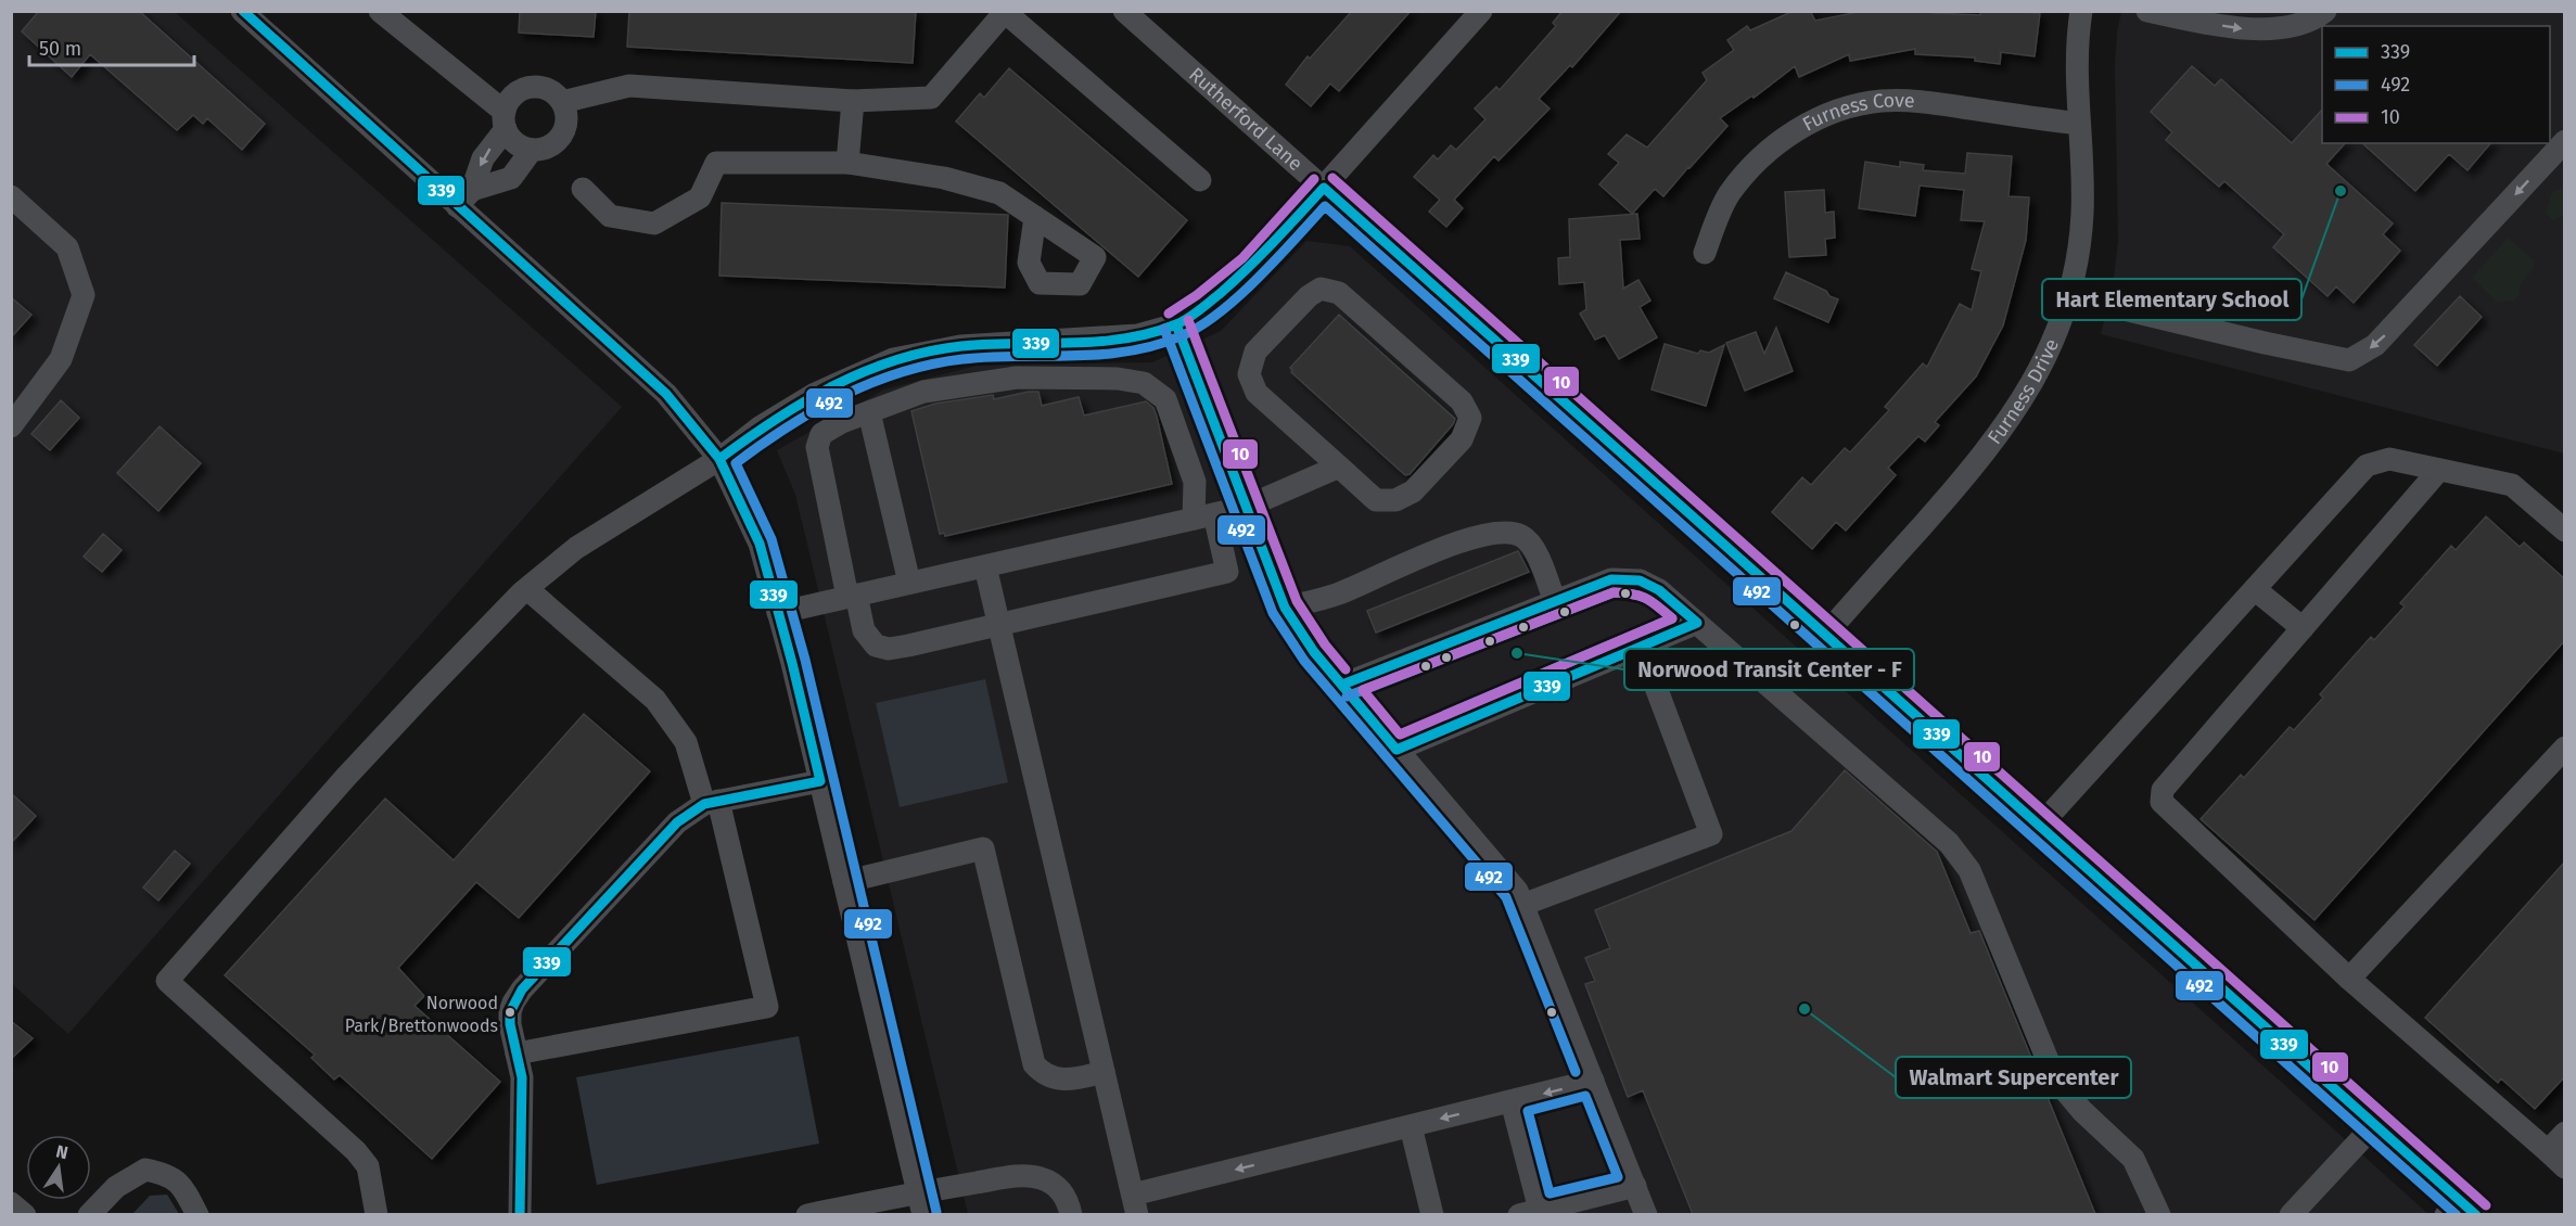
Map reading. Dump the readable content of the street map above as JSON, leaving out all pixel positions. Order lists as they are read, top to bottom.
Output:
{
  "streets": {
    "street": ["Furness Cove", "Rutherford Lane", "Furness Drive"]
  },
  "crossings": [
    ["Furness Cove", "Furness Drive"],
    ["Rutherford Lane", "Furness Drive"]
  ],
  "places": [
    "Hart Elementary School",
    "Norwood Transit Center - F",
    "Walmart Supercenter",
    "Norwood Park/Brettonwoods"
  ],
  "lines": ["transit line 339", "transit line 10", "transit line 492"],
  "legend": ["339", "492", "10"],
  "scale_bar": "50 m",
  "north": "top"
}
